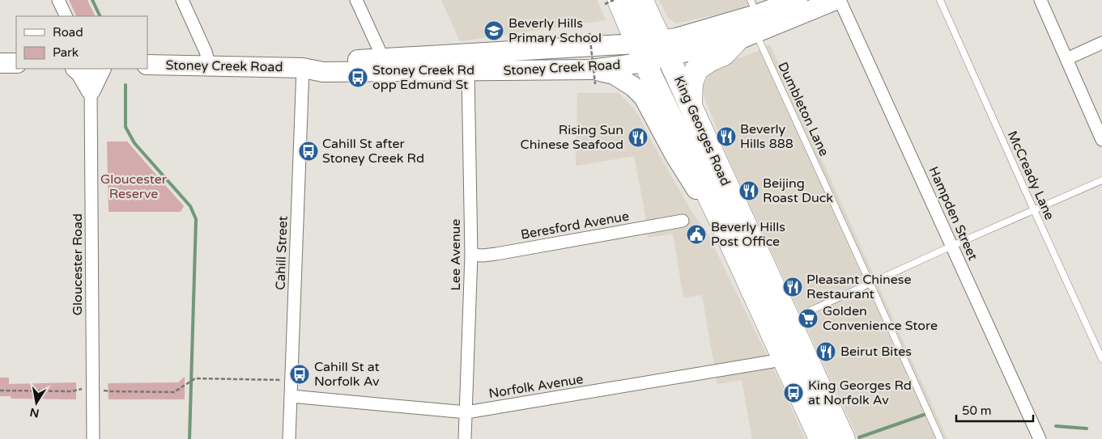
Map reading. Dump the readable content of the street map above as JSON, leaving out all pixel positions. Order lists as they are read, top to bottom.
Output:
{
  "streets": {
    "highway": ["King Georges Road"],
    "main road": ["Stoney Creek Road"],
    "street": [
      "Hampden Street",
      "Beresford Avenue",
      "Cahill Street",
      "Lee Avenue",
      "Gloucester Road",
      "Norfolk Avenue"
    ],
    "lane": ["Dumbleton Lane", "McCready Lane"]
  },
  "crossings": [
    ["Stoney Creek Road", "Dumbleton Lane"],
    ["Stoney Creek Road", "King Georges Road"],
    ["Stoney Creek Road", "Cahill Street"],
    ["Stoney Creek Road", "Lee Avenue"],
    ["King Georges Road", "Norfolk Avenue"],
    ["Beresford Avenue", "Lee Avenue"],
    ["Cahill Street", "Norfolk Avenue"],
    ["Lee Avenue", "Norfolk Avenue"]
  ],
  "parks": ["Gloucester Reserve"],
  "places": {
    "school or university": ["Beverly Hills Primary School"],
    "bus stop": [
      "Stoney Creek Rd opp Edmund St",
      "Cahill St after Stoney Creek Rd",
      "Cahill St at Norfolk Av",
      "King Georges Rd at Norfolk Av"
    ],
    "restaurant": [
      "Beverly Hills 888",
      "Rising Sun Chinese Seafood",
      "Beijing Roast Duck",
      "Pleasant Chinese Restaurant",
      "Beirut Bites"
    ],
    "public building": ["Beverly Hills Post Office"],
    "supermarket": ["Golden Convenience Store"]
  },
  "legend": ["Road", "Park"],
  "scale_bar": "50 m",
  "north": "bottom"
}
